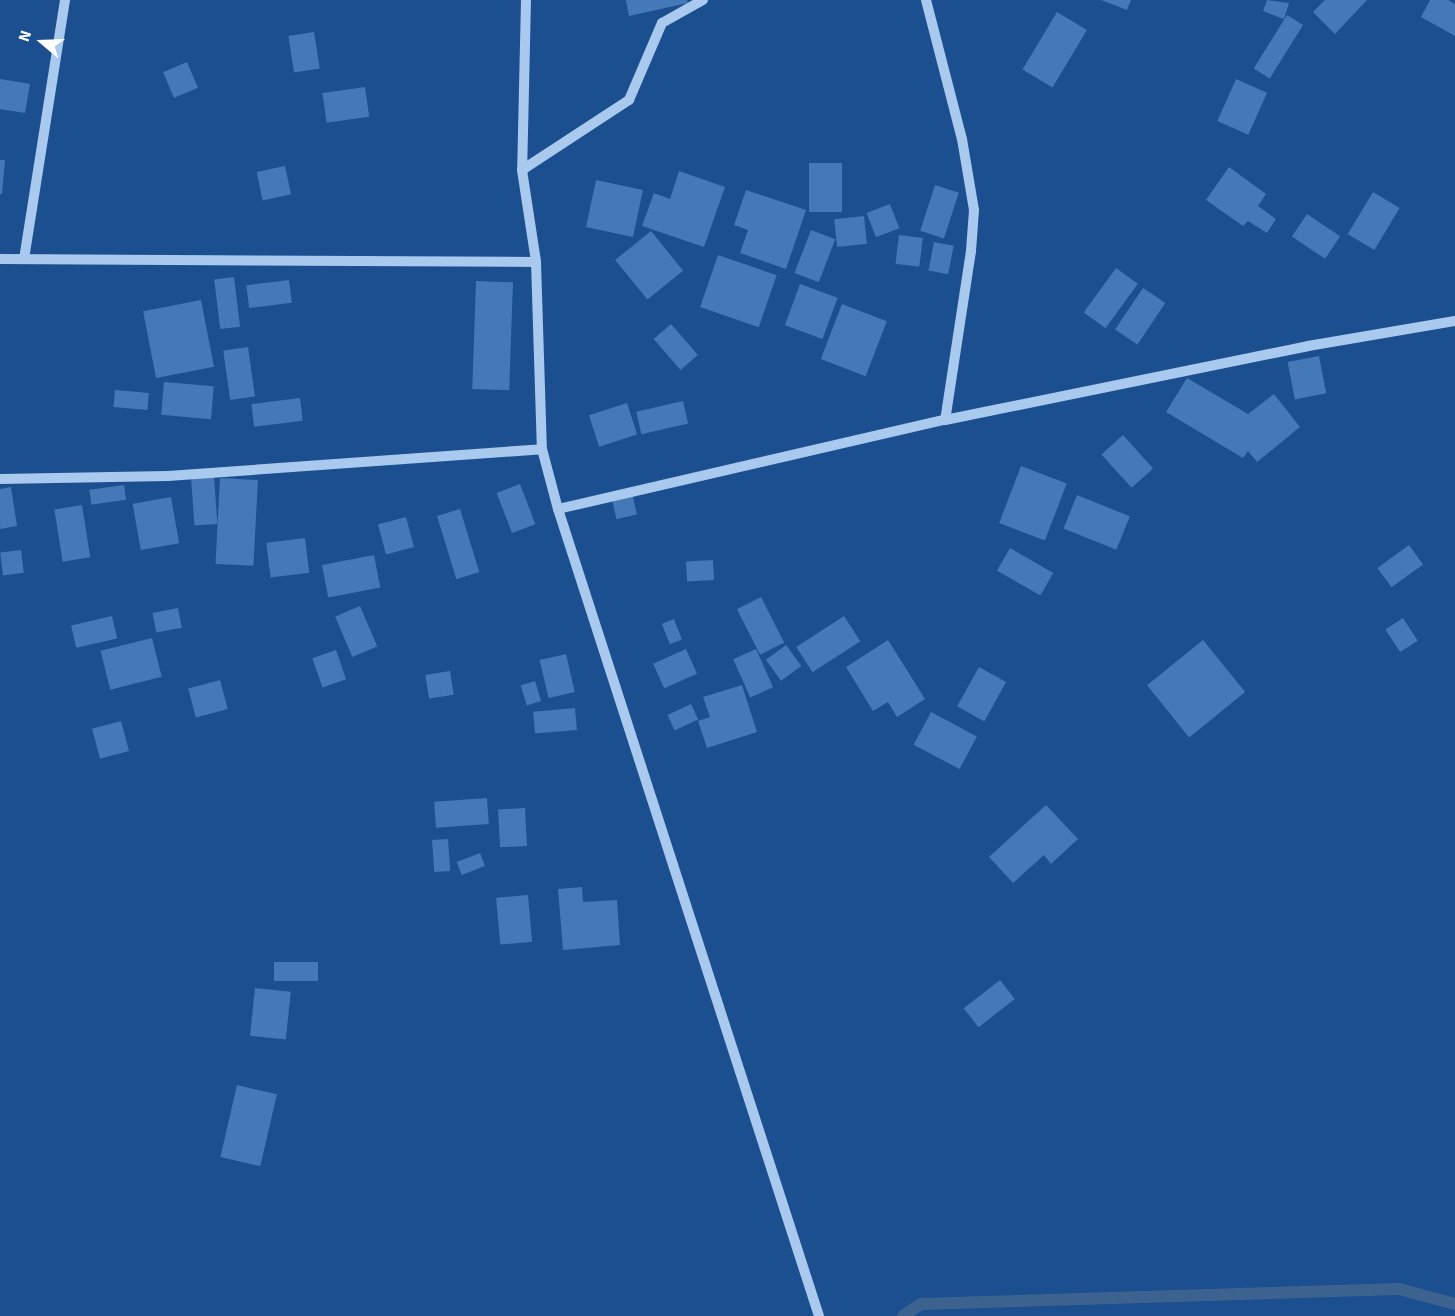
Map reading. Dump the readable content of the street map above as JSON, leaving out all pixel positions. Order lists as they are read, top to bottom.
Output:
{
  "north": "left"
}
